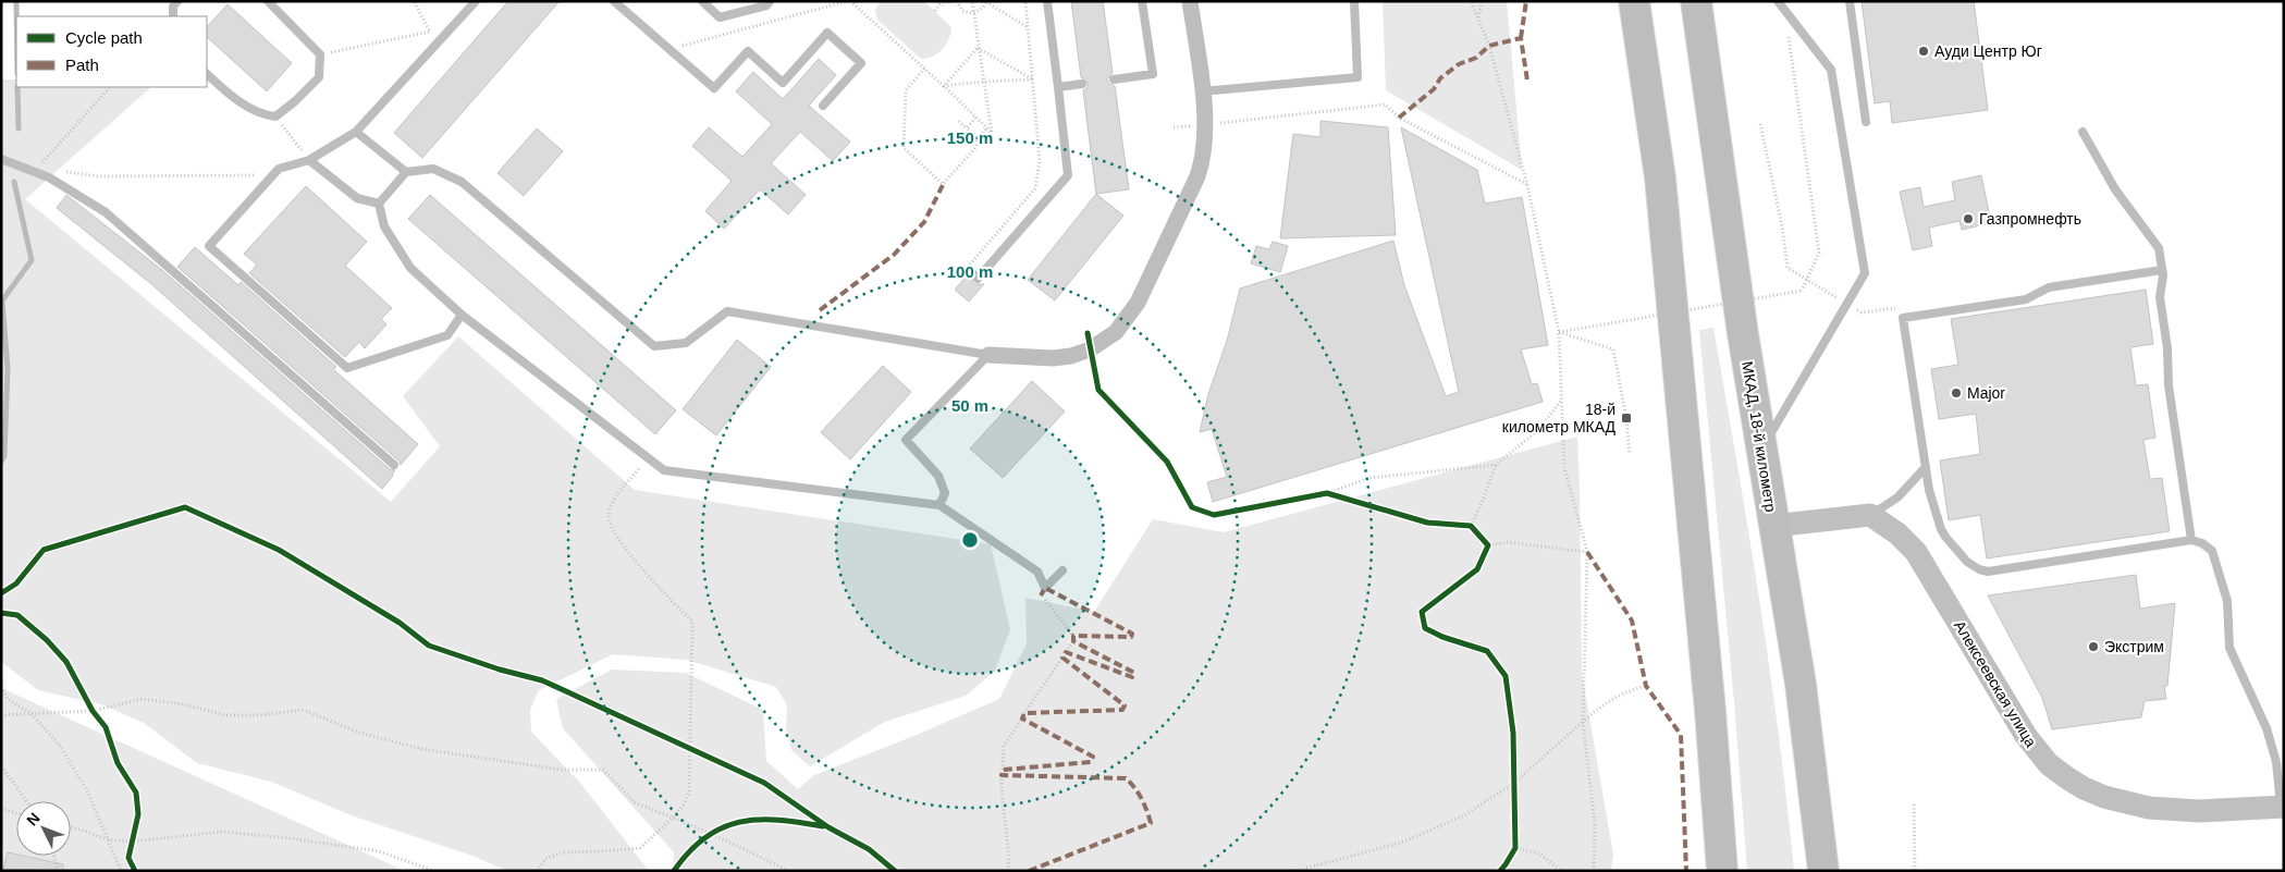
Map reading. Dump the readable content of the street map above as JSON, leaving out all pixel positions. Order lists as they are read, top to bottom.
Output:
{
  "streets": {
    "highway": ["МКАД, 18-й километр"],
    "street": ["Алексеевская улица"]
  },
  "places": {
    "other": [
      "Ауди Центр Юг",
      "Газпромнефть",
      "Major",
      "Экстрим"
    ],
    "transit": ["18-й километр МКАД"]
  },
  "legend": ["Cycle path", "Path"],
  "north": "top left",
  "rings": ["150 m", "100 m", "50 m"]
}
